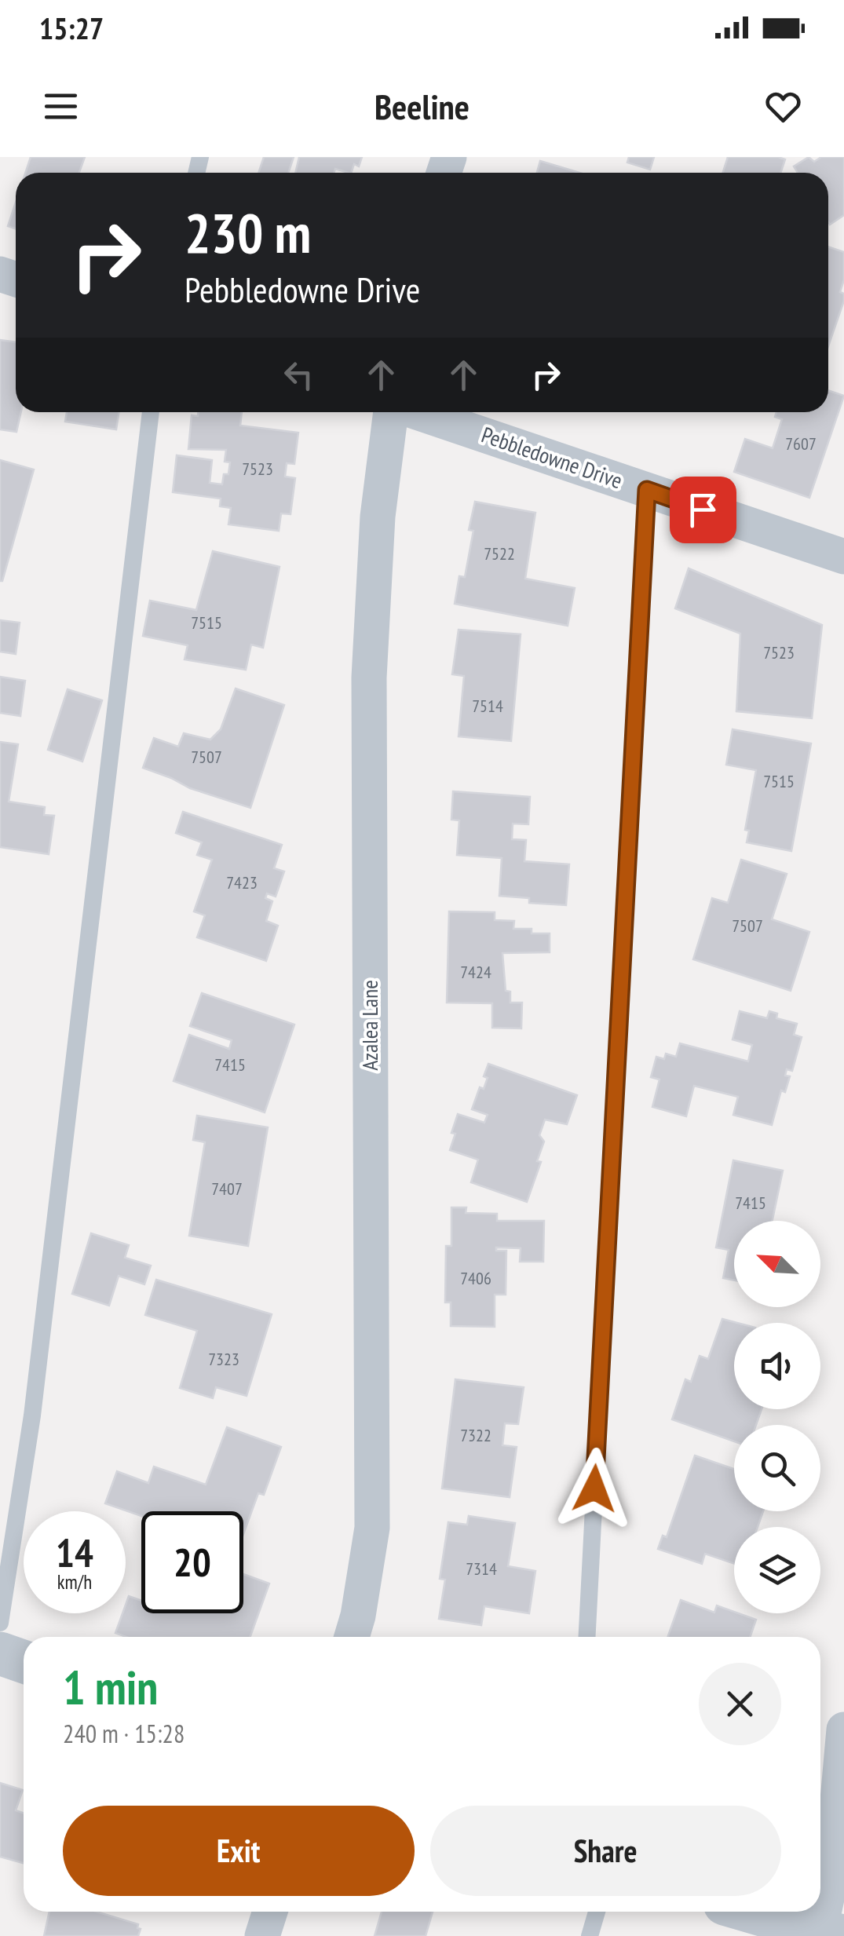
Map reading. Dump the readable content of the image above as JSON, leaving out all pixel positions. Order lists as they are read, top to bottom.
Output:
{
  "streets": {
    "street": ["Pebbledowne Drive", "Azalea Lane"]
  },
  "house_numbers": [
    "7607",
    "7523",
    "7522",
    "7515",
    "7523",
    "7514",
    "7507",
    "7515",
    "7423",
    "7507",
    "7424",
    "7415",
    "7407",
    "7415",
    "7406",
    "7323",
    "7322",
    "7314"
  ],
  "north": "top left",
  "page": {
    "status": "15:27",
    "header": "Beeline",
    "turn": ["230 m", "Pebbledowne Drive"],
    "speed": "14 km/h",
    "limit": "20",
    "heading": ["1 min", "240 m · 15:28"],
    "buttons": ["Exit", "Share"]
  }
}
